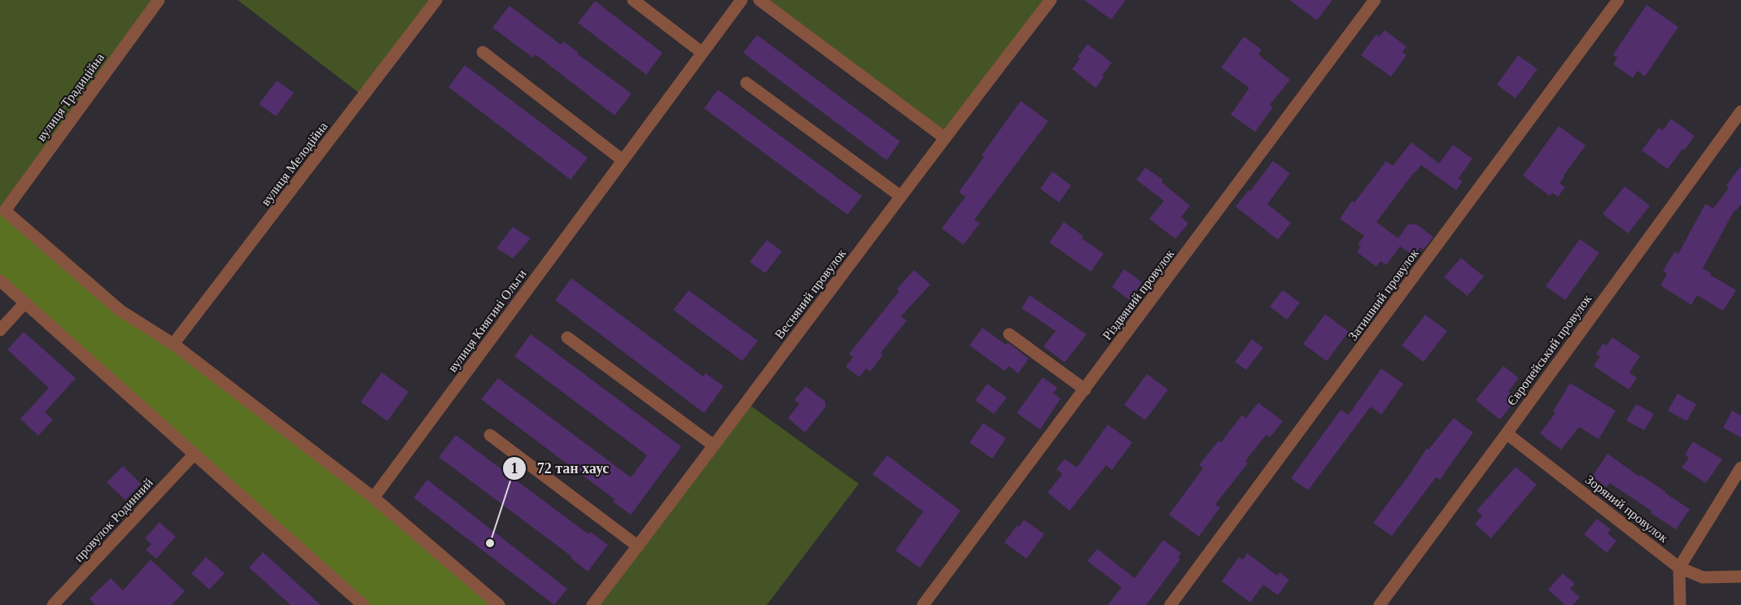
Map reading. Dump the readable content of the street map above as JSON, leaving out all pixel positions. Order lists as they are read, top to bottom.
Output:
{
  "streets": {
    "street": [
      "вулиця Традиційна",
      "вулиця Мелодійна",
      "Весняний провулок",
      "Різдвяний провулок",
      "Затишний провулок",
      "Європейський провулок",
      "Зоряний провулок",
      "провулок Родинний"
    ]
  },
  "crossings": [
    ["вулиця Традиційна", "вулиця Мелодійна"],
    ["Європейський провулок", "Зоряний провулок"]
  ],
  "places": ["72 тан хаус"]
}
